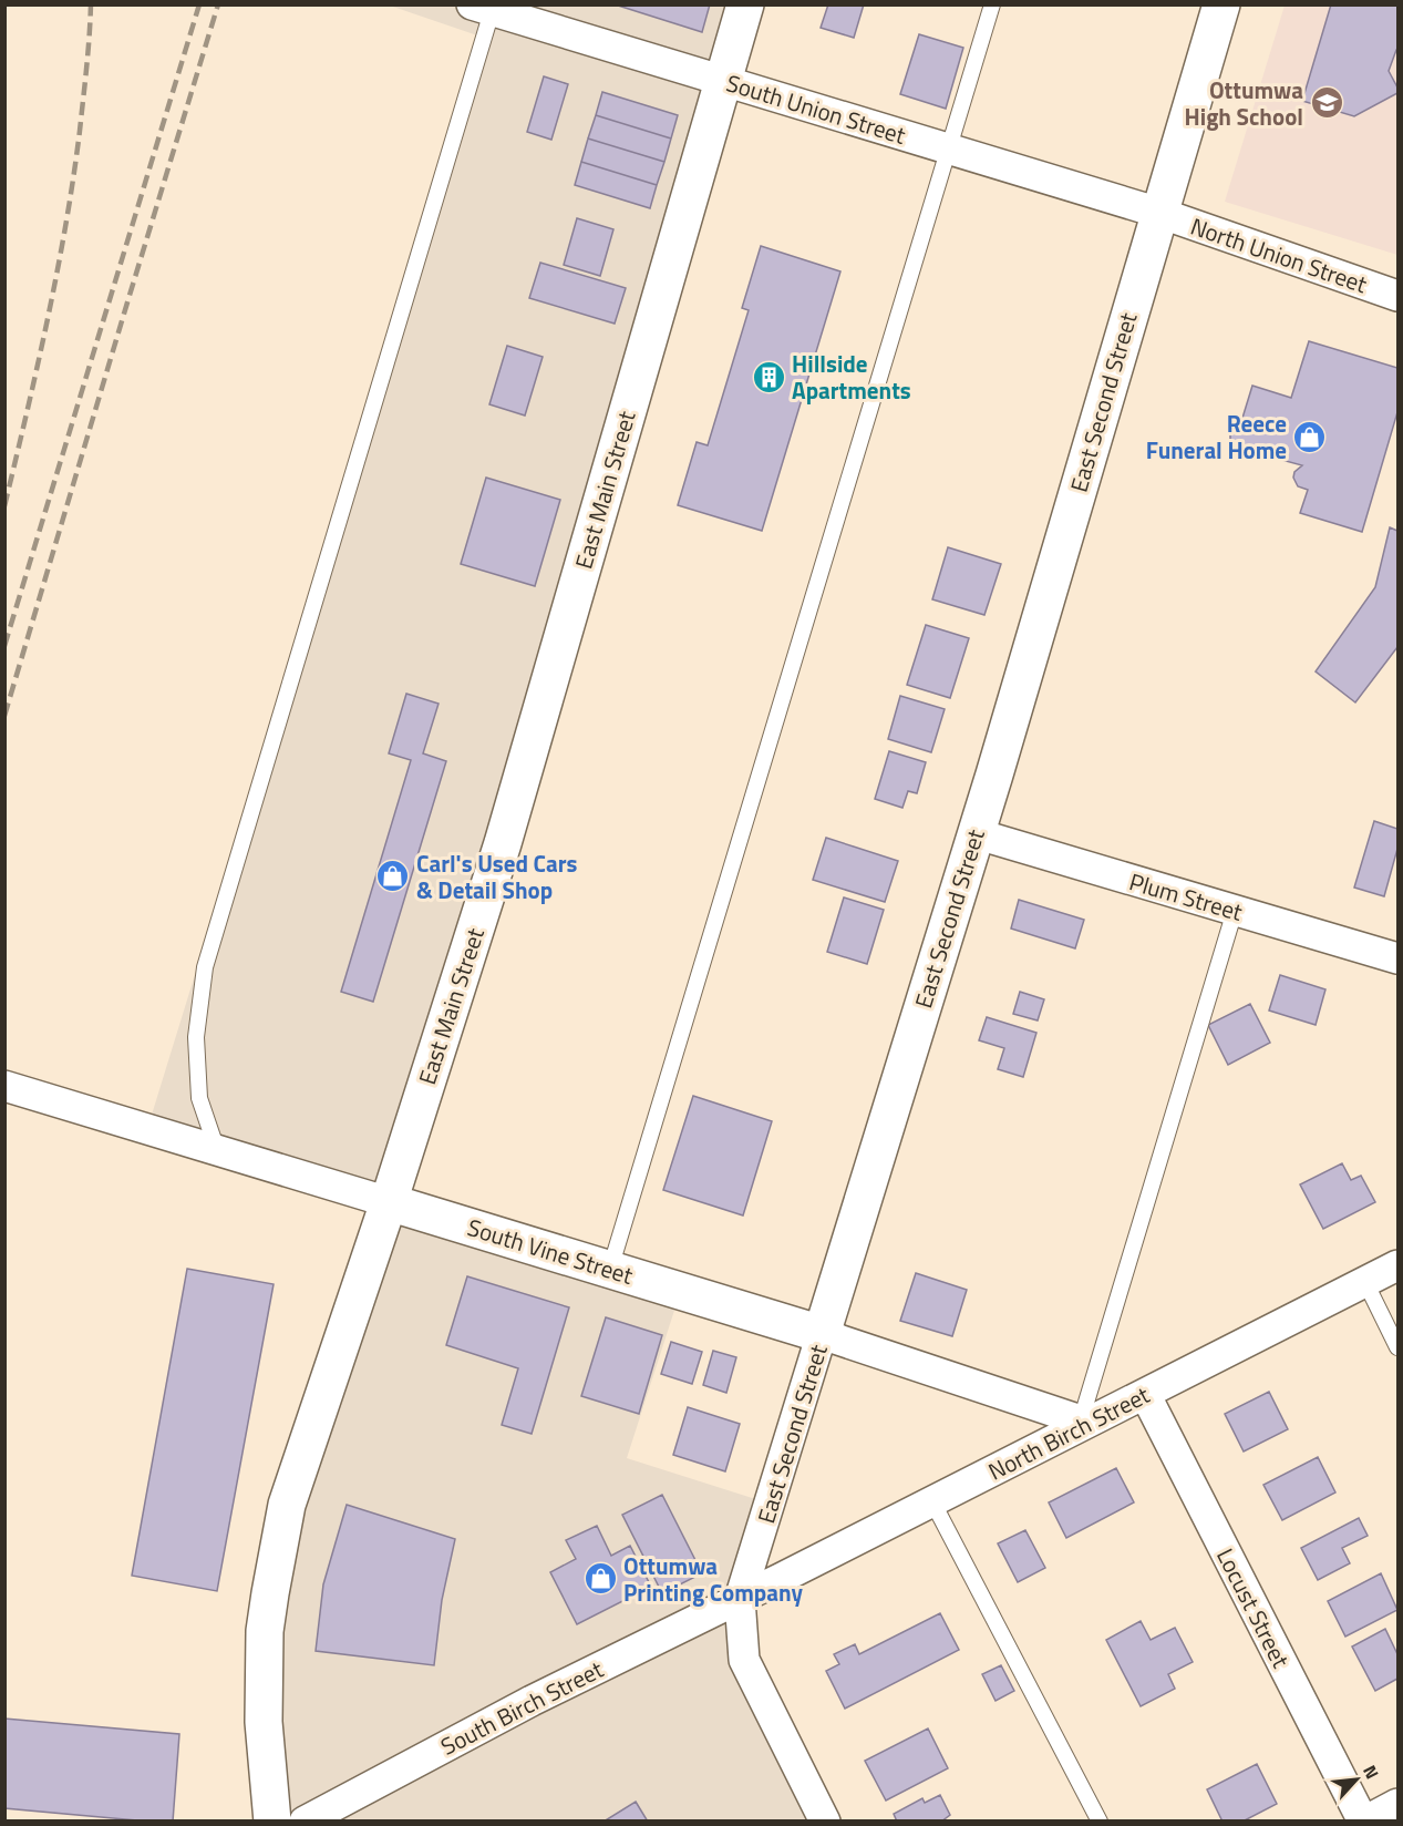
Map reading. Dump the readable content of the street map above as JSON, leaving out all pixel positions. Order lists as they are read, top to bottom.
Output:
{
  "streets": {
    "main road": ["East Second Street", "East Main Street", "South Vine Street"],
    "street": [
      "South Union Street",
      "North Union Street",
      "Plum Street",
      "North Birch Street",
      "Locust Street",
      "South Birch Street"
    ]
  },
  "crossings": [
    ["South Union Street", "North Union Street"],
    ["South Union Street", "East Second Street"],
    ["South Union Street", "East Main Street"],
    ["North Union Street", "East Second Street"],
    ["East Second Street", "Plum Street"],
    ["East Second Street", "South Vine Street"],
    ["East Second Street", "North Birch Street"],
    ["East Second Street", "South Birch Street"],
    ["East Main Street", "South Vine Street"],
    ["South Vine Street", "North Birch Street"],
    ["North Birch Street", "Locust Street"],
    ["North Birch Street", "South Birch Street"]
  ],
  "places": {
    "school or university": ["Ottumwa High School"],
    "building": ["Hillside Apartments"],
    "shop": ["Reece Funeral Home", "Carl's Used Cars & Detail Shop", "Ottumwa Printing Company"]
  },
  "north": "top right"
}
